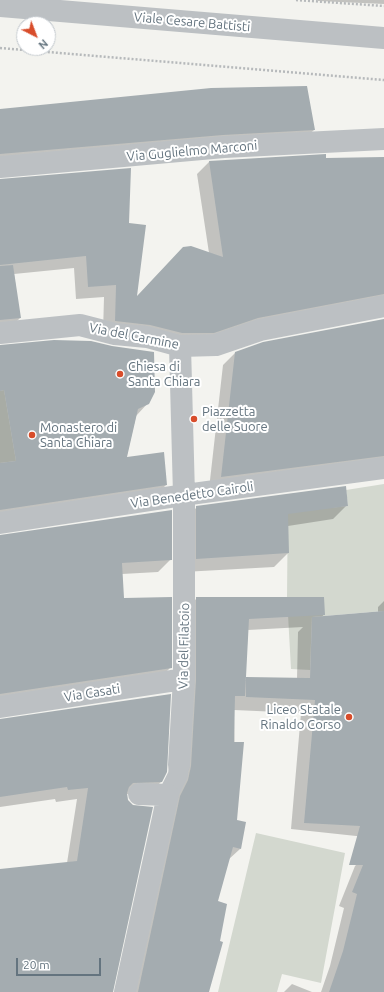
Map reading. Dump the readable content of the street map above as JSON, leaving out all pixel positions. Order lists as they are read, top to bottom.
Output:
{
  "streets": {
    "street": [
      "Viale Cesare Battisti",
      "Via Guglielmo Marconi",
      "Via del Carmine",
      "Via Benedetto Cairoli",
      "Via del Filatoio",
      "Via Casati"
    ]
  },
  "crossings": [
    ["Via Benedetto Cairoli", "Via del Filatoio"],
    ["Via del Filatoio", "Via Casati"]
  ],
  "places": [
    "Chiesa di Santa Chiara",
    "Piazzetta delle Suore",
    "Monastero di Santa Chiara",
    "Liceo Statale Rinaldo Corso"
  ],
  "scale_bar": "20 m",
  "north": "bottom right"
}
